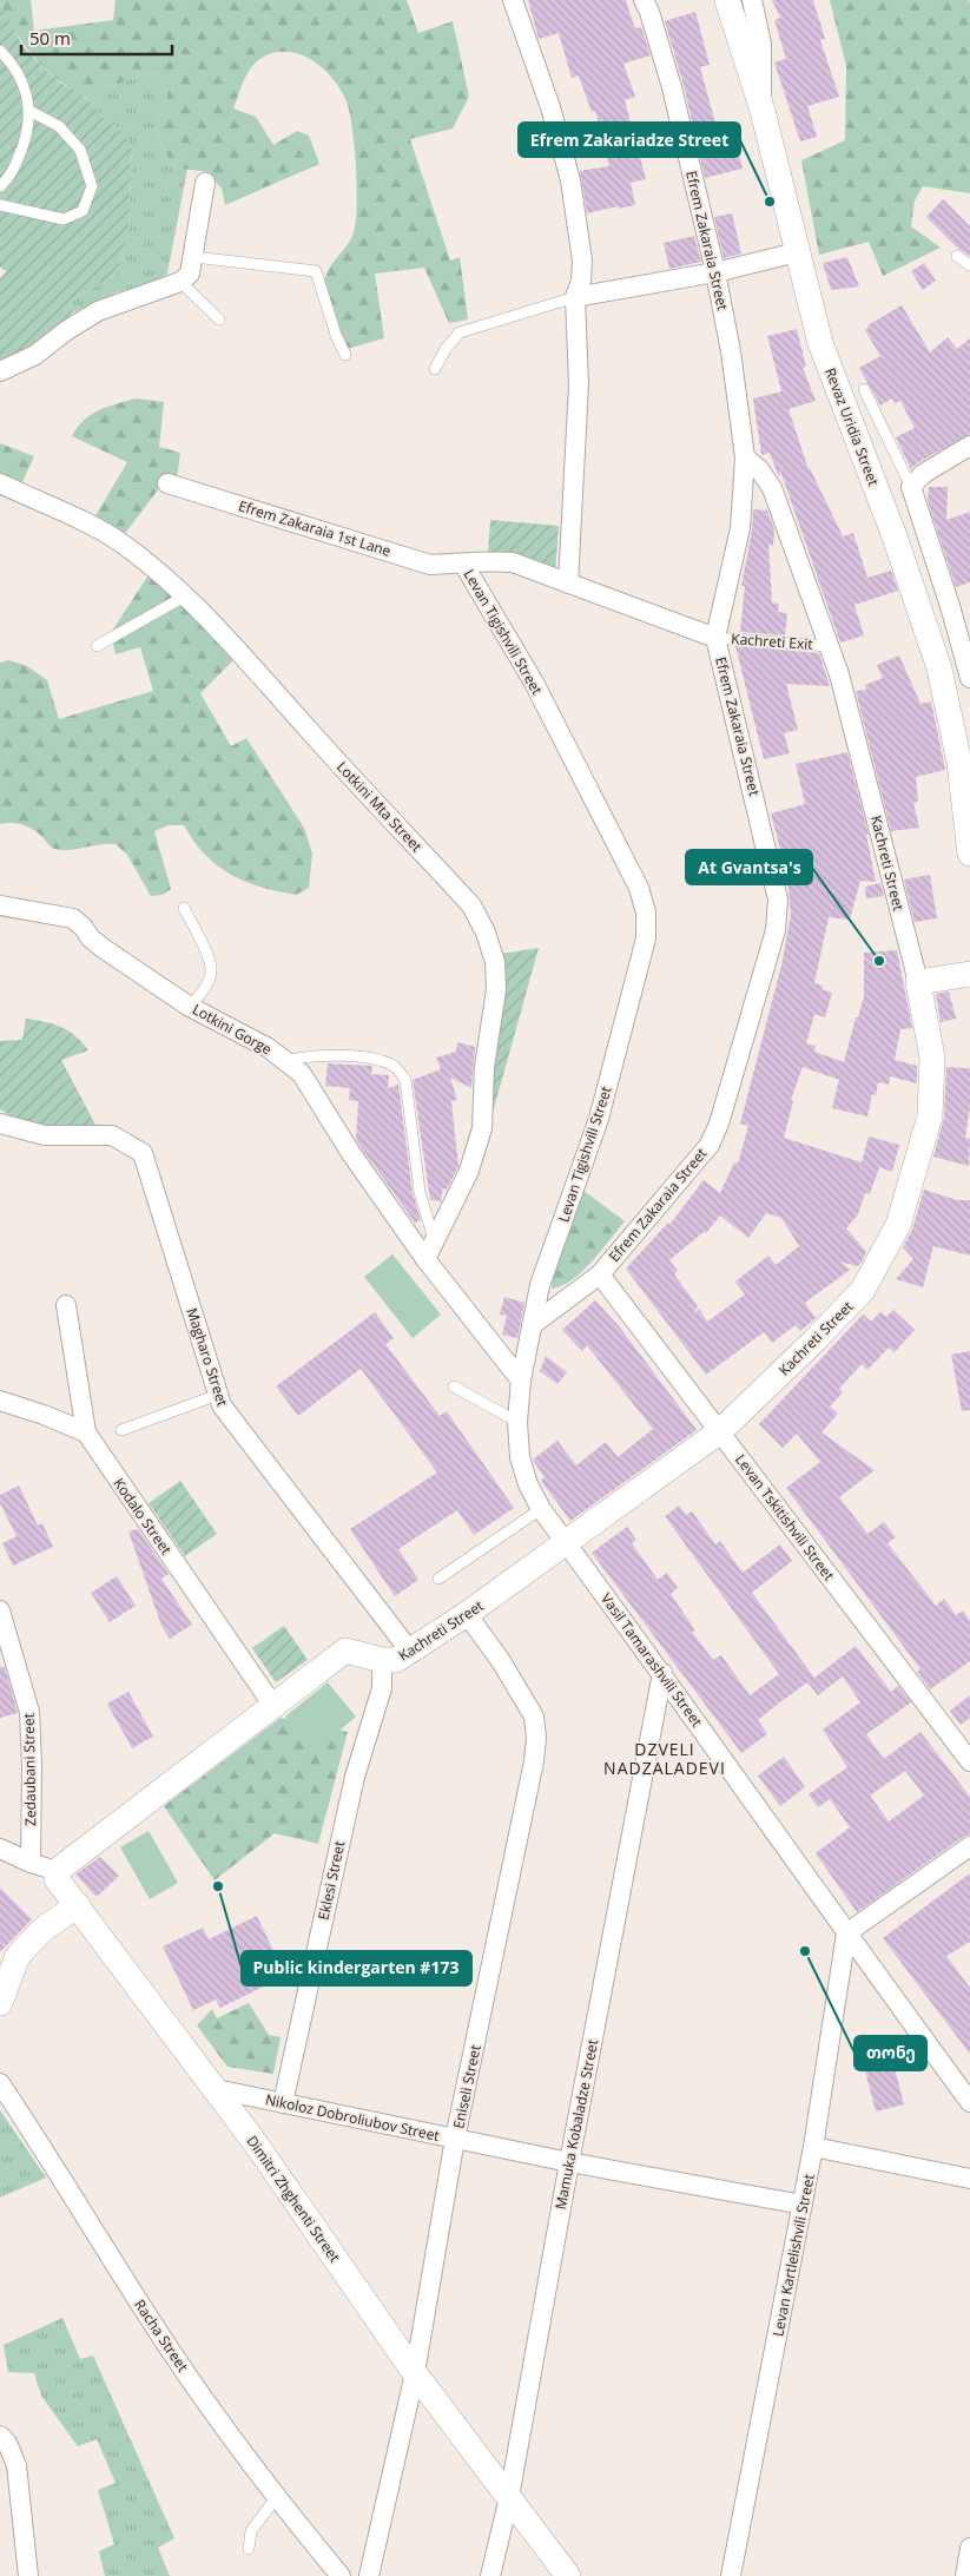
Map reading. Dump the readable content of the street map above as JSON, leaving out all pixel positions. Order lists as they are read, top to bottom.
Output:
{
  "streets": {
    "street": [
      "Efrem Zakaraia Street",
      "Revaz Uridia Street",
      "Efrem Zakaraia 1st Lane",
      "Levan Tigishvili Street",
      "Lotkini Mta Street",
      "Kachreti Street",
      "Lotkini Gorge",
      "Magharo Street",
      "Kodalo Street",
      "Levan Tskitishvili Street",
      "Vasil Tamarashvili Street",
      "Zedaubani Street",
      "Eklesi Street",
      "Eniseli Street",
      "Nikoloz Dobroliubov Street",
      "Mamuka Kobaladze Street",
      "Dimitri Zhghenti Street",
      "Levan Kartlelishvili Street",
      "Racha Street"
    ],
    "lane": ["Kachreti Exit"]
  },
  "crossings": [
    ["Efrem Zakaraia Street", "Levan Tigishvili Street"],
    ["Efrem Zakaraia Street", "Kachreti Exit"],
    ["Efrem Zakaraia Street", "Kachreti Street"],
    ["Efrem Zakaraia Street", "Levan Tskitishvili Street"],
    ["Efrem Zakaraia 1st Lane", "Levan Tigishvili Street"],
    ["Kachreti Exit", "Kachreti Street"],
    ["Lotkini Mta Street", "Lotkini Gorge"],
    ["Kachreti Street", "Magharo Street"],
    ["Kachreti Street", "Kodalo Street"],
    ["Kachreti Street", "Levan Tskitishvili Street"],
    ["Kachreti Street", "Vasil Tamarashvili Street"],
    ["Kachreti Street", "Eklesi Street"],
    ["Kachreti Street", "Eniseli Street"],
    ["Kachreti Street", "Dimitri Zhghenti Street"],
    ["Vasil Tamarashvili Street", "Mamuka Kobaladze Street"],
    ["Vasil Tamarashvili Street", "Levan Kartlelishvili Street"],
    ["Eklesi Street", "Nikoloz Dobroliubov Street"],
    ["Eniseli Street", "Nikoloz Dobroliubov Street"],
    ["Eniseli Street", "Dimitri Zhghenti Street"],
    ["Nikoloz Dobroliubov Street", "Mamuka Kobaladze Street"],
    ["Nikoloz Dobroliubov Street", "Dimitri Zhghenti Street"],
    ["Nikoloz Dobroliubov Street", "Levan Kartlelishvili Street"],
    ["Mamuka Kobaladze Street", "Dimitri Zhghenti Street"]
  ],
  "districts": ["DZVELI NADZALADEVI"],
  "places": [
    "Efrem Zakariadze Street",
    "At Gvantsa's",
    "Public kindergarten #173",
    "თონე"
  ],
  "scale_bar": "50 m"
}
